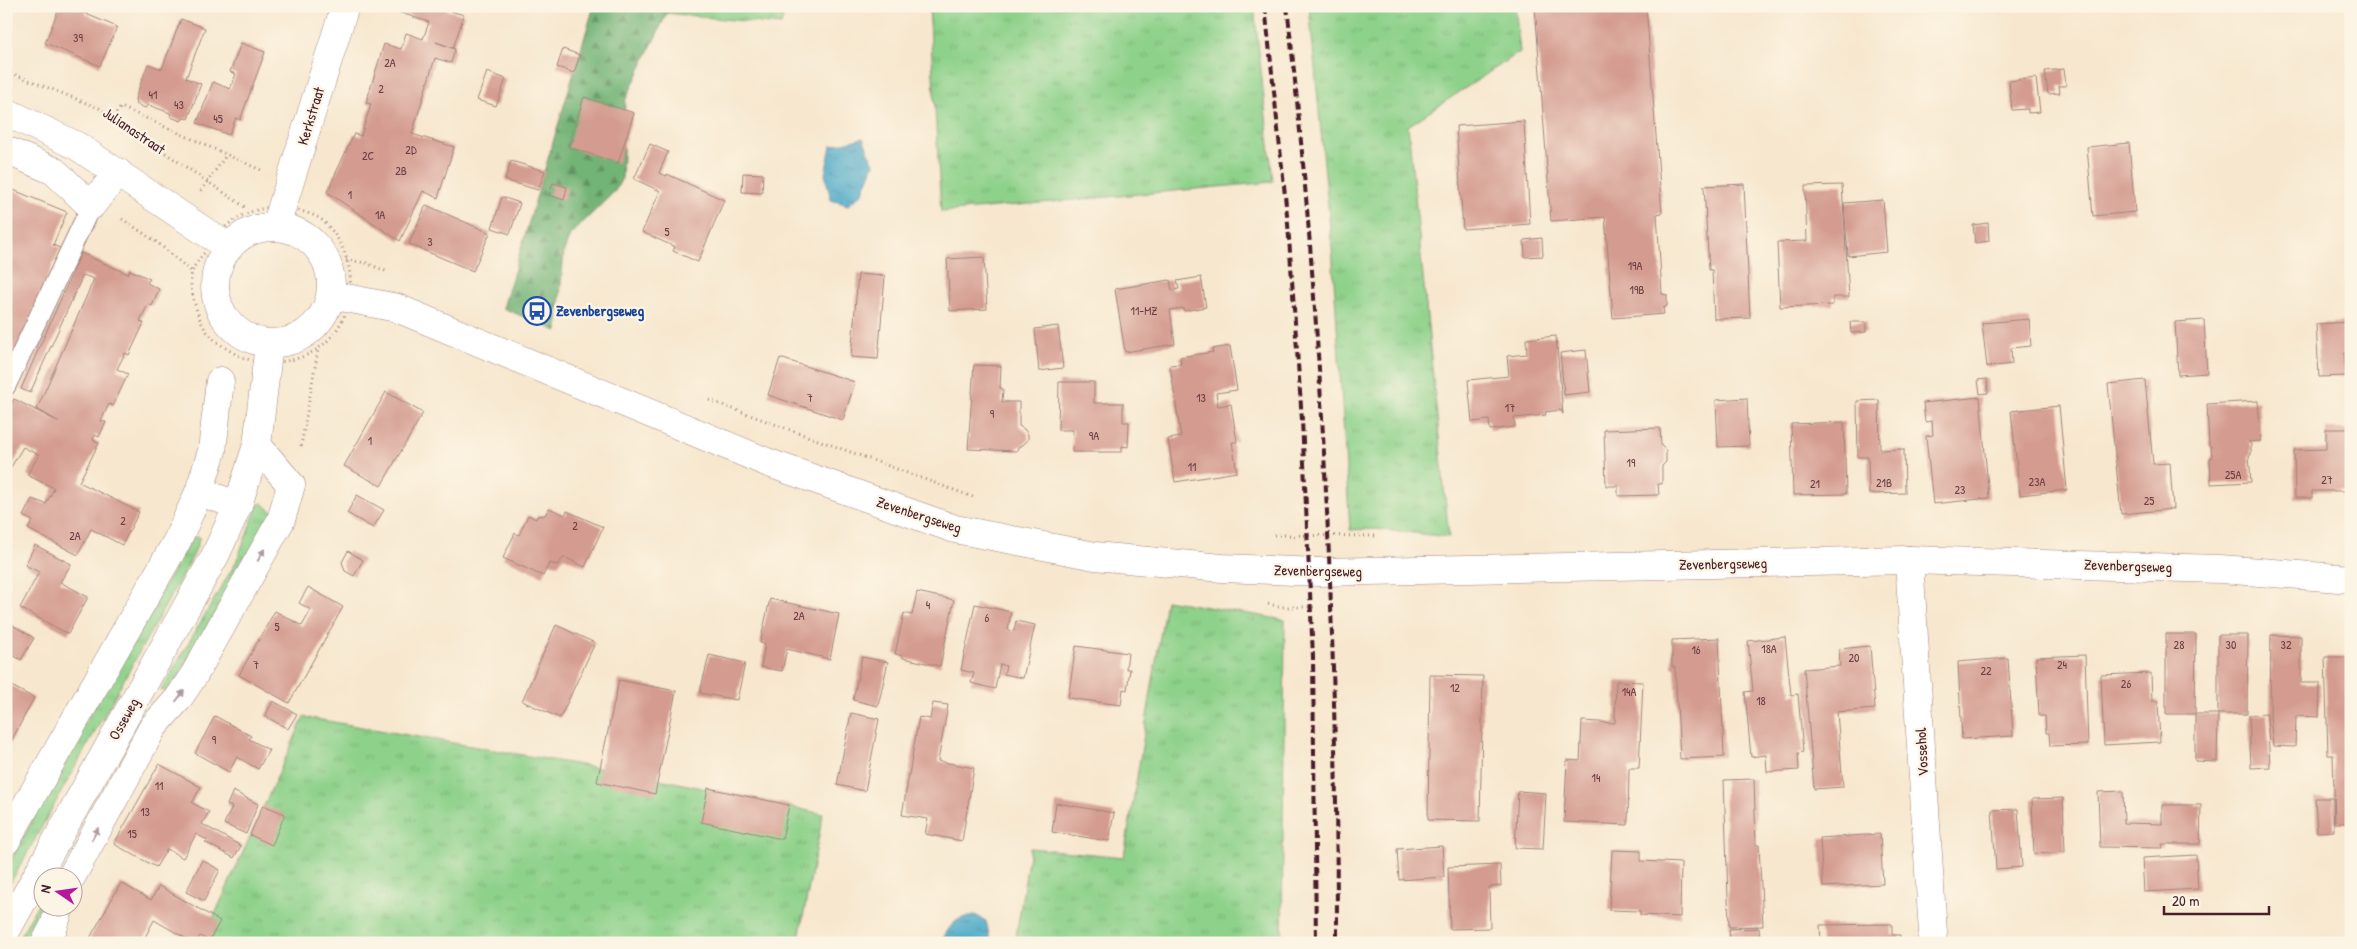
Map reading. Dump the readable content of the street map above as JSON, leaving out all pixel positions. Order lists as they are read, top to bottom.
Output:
{
  "streets": {
    "street": [
      "Kerkstraat",
      "Zevenbergseweg",
      "Osseweg",
      "Vossehol"
    ],
    "path": ["Julianastraat"]
  },
  "crossings": [
    ["Kerkstraat", "Zevenbergseweg"],
    ["Kerkstraat", "Osseweg"],
    ["Zevenbergseweg", "Osseweg"],
    ["Zevenbergseweg", "Vossehol"]
  ],
  "places": {
    "bus stop": ["Zevenbergseweg"]
  },
  "house_numbers": [
    "39",
    "2A",
    "2",
    "41",
    "43",
    "45",
    "2D",
    "2C",
    "2B",
    "1",
    "1A",
    "5",
    "3",
    "19A",
    "19B",
    "11-MZ",
    "7",
    "13",
    "17",
    "9",
    "9A",
    "1",
    "19",
    "11",
    "25A",
    "27",
    "23A",
    "21B",
    "21",
    "23",
    "25",
    "2",
    "2",
    "2A",
    "4",
    "2A",
    "6",
    "5",
    "28",
    "30",
    "32",
    "18A",
    "16",
    "20",
    "7",
    "24",
    "22",
    "26",
    "12",
    "14A",
    "18",
    "9",
    "14",
    "11",
    "13",
    "15"
  ],
  "scale_bar": "20 m",
  "north": "left"
}
